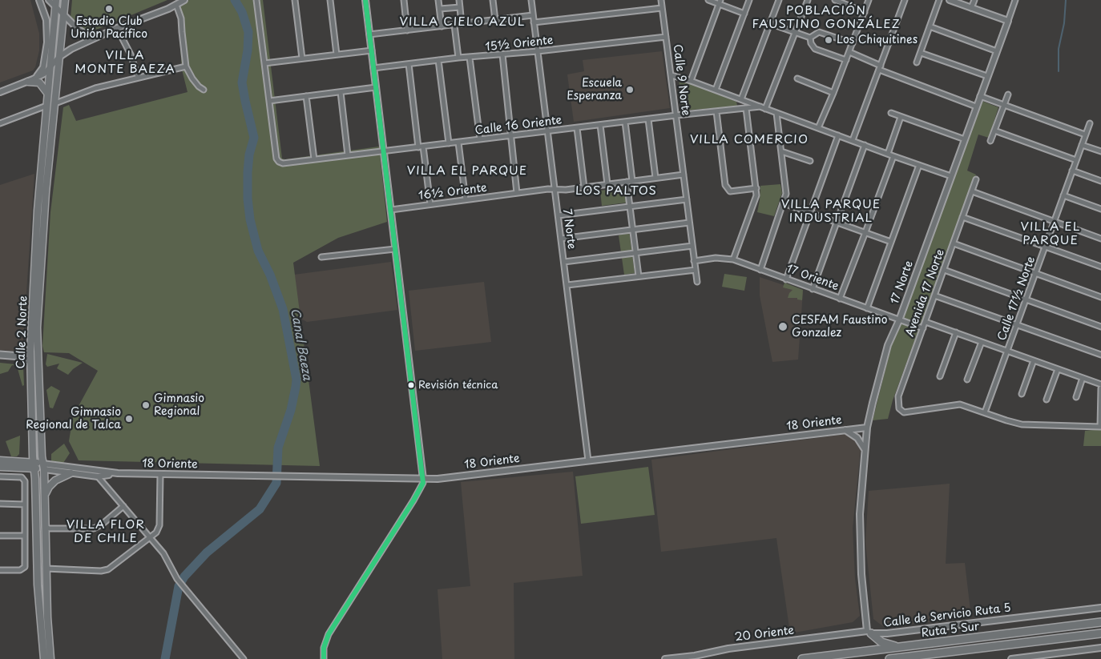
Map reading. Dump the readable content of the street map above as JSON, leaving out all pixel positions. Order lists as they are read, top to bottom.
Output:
{
  "streets": {
    "highway": ["Ruta 5 Sur"],
    "main road": ["Calle 2 Norte", "18 Oriente"],
    "street": [
      "15½ Oriente",
      "Calle 9 Norte",
      "Calle 16 Oriente",
      "16½ Oriente",
      "7 Norte",
      "17 Oriente",
      "17 Norte",
      "Avenida 17 Norte",
      "Calle 17½ Norte",
      "Calle de Servicio Ruta 5",
      "20 Oriente"
    ]
  },
  "crossings": [
    ["15½ Oriente", "Calle 9 Norte"],
    ["15½ Oriente", "7 Norte"],
    ["Calle 9 Norte", "Calle 16 Oriente"],
    ["Calle 9 Norte", "16½ Oriente"],
    ["Calle 9 Norte", "17 Oriente"],
    ["Calle 16 Oriente", "7 Norte"],
    ["16½ Oriente", "7 Norte"],
    ["7 Norte", "18 Oriente"],
    ["17 Oriente", "17 Norte"],
    ["17 Oriente", "Avenida 17 Norte"],
    ["17 Norte", "18 Oriente"],
    ["17 Norte", "Calle de Servicio Ruta 5"],
    ["17 Norte", "20 Oriente"],
    ["Avenida 17 Norte", "Calle 17½ Norte"],
    ["Calle 2 Norte", "18 Oriente"],
    ["Calle de Servicio Ruta 5", "20 Oriente"]
  ],
  "districts": [
    "POBLACIÓN FAUSTINO GONZÁLEZ",
    "VILLA CIELO AZUL",
    "VILLA MONTE BAEZA",
    "VILLA COMERCIO",
    "VILLA EL PARQUE",
    "LOS PALTOS",
    "VILLA PARQUE INDUSTRIAL",
    "VILLA EL PARQUE",
    "VILLA FLOR DE CHILE"
  ],
  "water": ["Canal Baeza"],
  "places": [
    "Estadio Club Unión Pacífico",
    "Los Chiquitines",
    "Escuela Esperanza",
    "CESFAM Faustino Gonzalez",
    "Revisión técnica",
    "Gimnasio Regional",
    "Gimnasio Regional de Talca"
  ]
}
